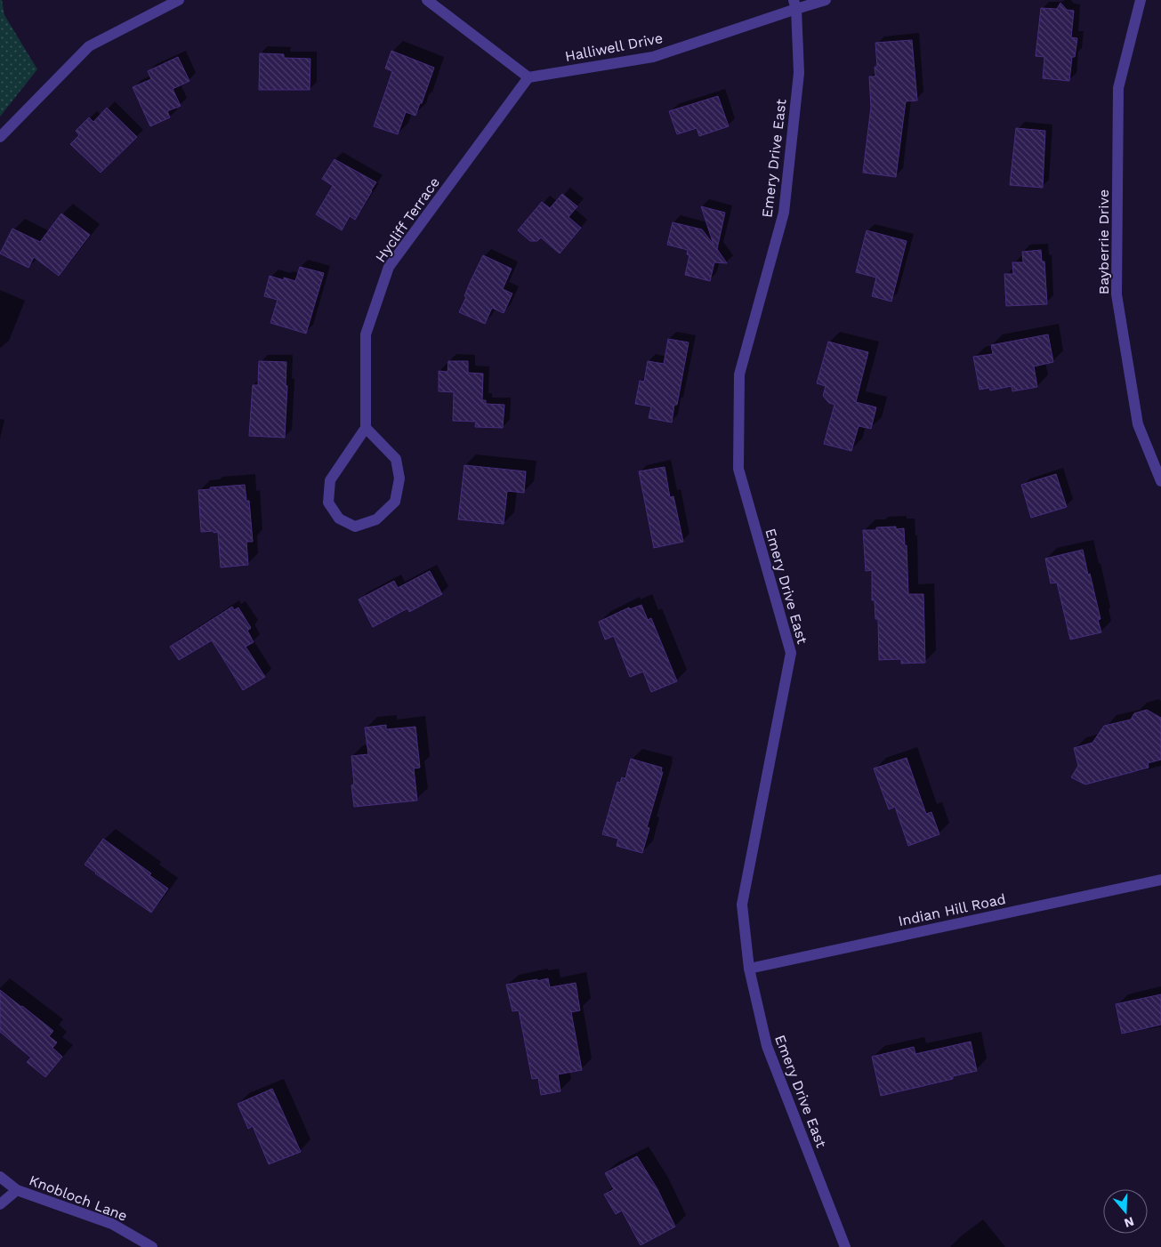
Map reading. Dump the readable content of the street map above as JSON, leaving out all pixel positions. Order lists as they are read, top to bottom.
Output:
{
  "streets": {
    "street": [
      "Halliwell Drive",
      "Emery Drive East",
      "Hycliff Terrace",
      "Bayberrie Drive",
      "Indian Hill Road",
      "Knobloch Lane"
    ]
  },
  "crossings": [
    ["Halliwell Drive", "Emery Drive East"],
    ["Halliwell Drive", "Hycliff Terrace"],
    ["Emery Drive East", "Indian Hill Road"]
  ],
  "north": "bottom"
}
